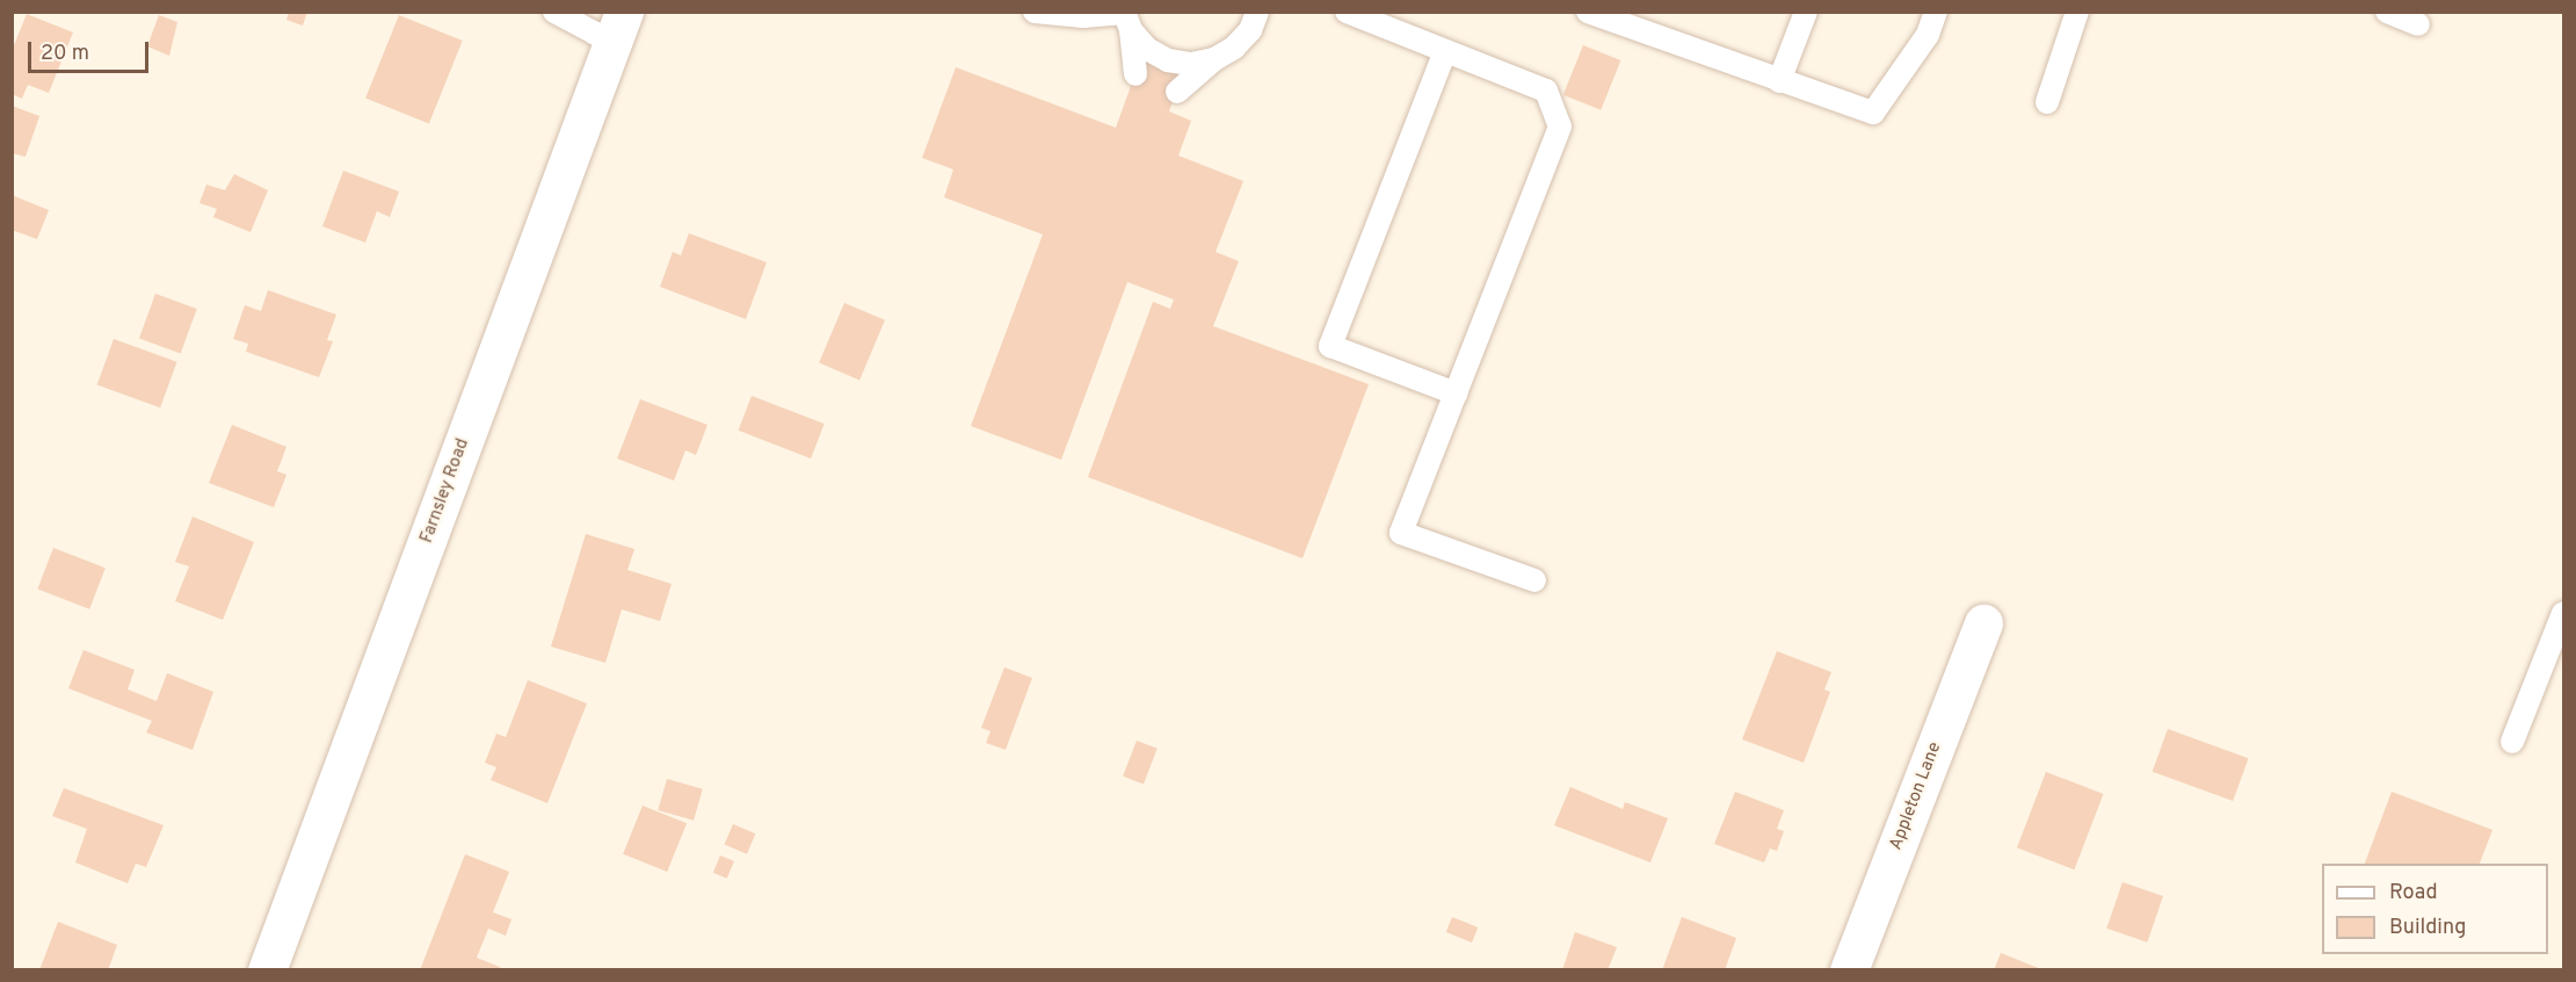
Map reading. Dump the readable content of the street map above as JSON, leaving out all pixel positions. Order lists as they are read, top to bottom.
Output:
{
  "streets": {
    "street": ["Farnsley Road", "Appleton Lane"]
  },
  "legend": ["Road", "Building"],
  "scale_bar": "20 m"
}
